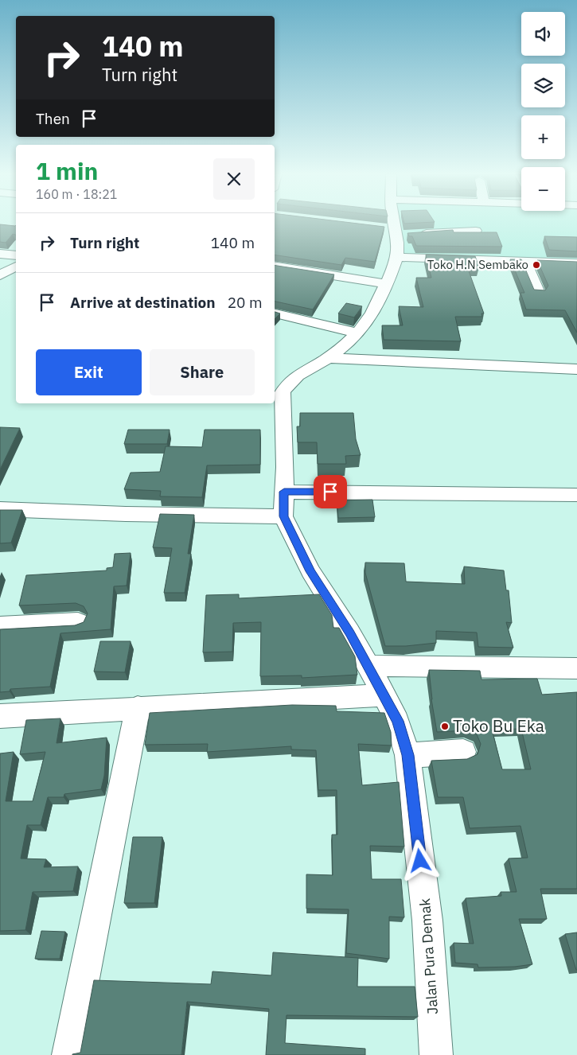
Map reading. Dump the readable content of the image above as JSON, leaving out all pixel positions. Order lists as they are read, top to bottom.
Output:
{
  "streets": {
    "street": ["Jalan Pura Demak"]
  },
  "places": ["Toko H.N Sembako", "Toko Bu Eka"],
  "page": {
    "map_buttons": ["+", "−"],
    "turn": ["140 m", "Turn right"],
    "then": "Then",
    "heading": ["1 min", "160 m · 18:21"],
    "list": [
      {
        "name": "Turn right",
        "value": "140 m"
      },
      {
        "name": "Arrive at destination",
        "value": "20 m"
      }
    ],
    "buttons": ["Exit", "Share"]
  }
}
